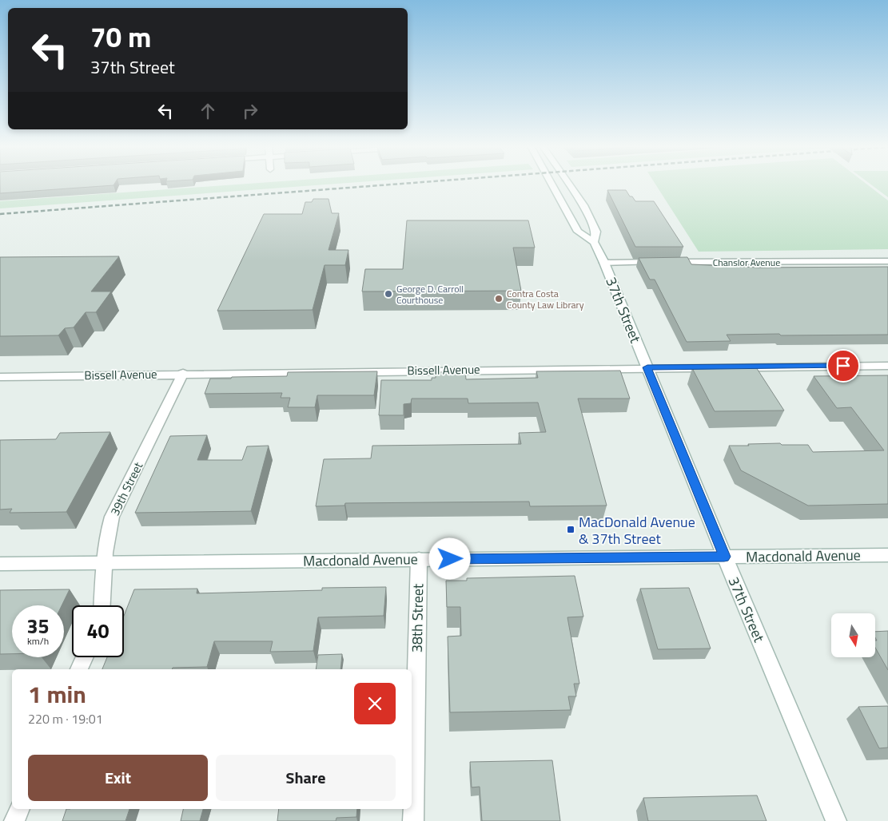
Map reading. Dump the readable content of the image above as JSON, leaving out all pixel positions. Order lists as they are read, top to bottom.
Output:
{
  "streets": {
    "street": [
      "Chanslor Avenue",
      "37th Street",
      "Bissell Avenue",
      "39th Street",
      "Macdonald Avenue",
      "38th Street"
    ]
  },
  "crossings": [
    ["Chanslor Avenue", "37th Street"],
    ["37th Street", "Bissell Avenue"],
    ["37th Street", "Macdonald Avenue"],
    ["Bissell Avenue", "39th Street"],
    ["39th Street", "Macdonald Avenue"],
    ["Macdonald Avenue", "38th Street"]
  ],
  "places": {
    "other": ["George D. Carroll Courthouse", "Contra Costa County Law Library"],
    "transit": ["MacDonald Avenue & 37th Street"]
  },
  "north": "bottom",
  "page": {
    "turn": ["70 m", "37th Street"],
    "speed": "35 km/h",
    "limit": "40",
    "heading": ["1 min", "220 m · 19:01"],
    "buttons": ["Exit", "Share"]
  }
}
